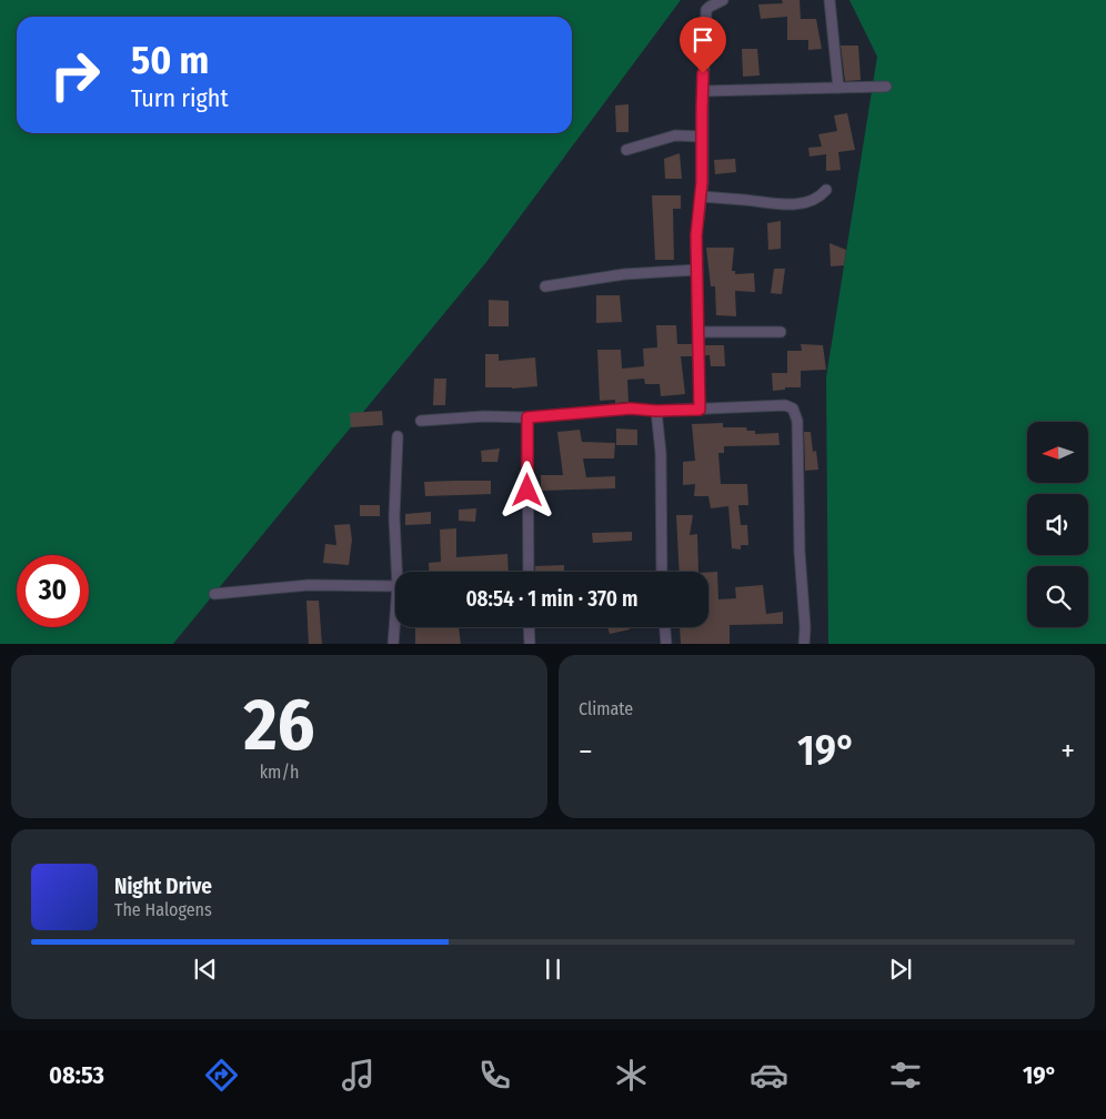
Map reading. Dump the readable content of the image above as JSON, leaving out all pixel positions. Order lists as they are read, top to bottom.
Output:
{
  "north": "left",
  "page": {
    "turn": ["50 m", "Turn right"],
    "limit": "30",
    "trip": "08:54 · 1 min · 370 m",
    "tile": [
      ["26", "km/h"],
      "Climate"
    ],
    "heat": ["−", "19°", "+"],
    "song": ["Night Drive", "The Halogens"],
    "tabs": ["08:53", "19°"]
  }
}
